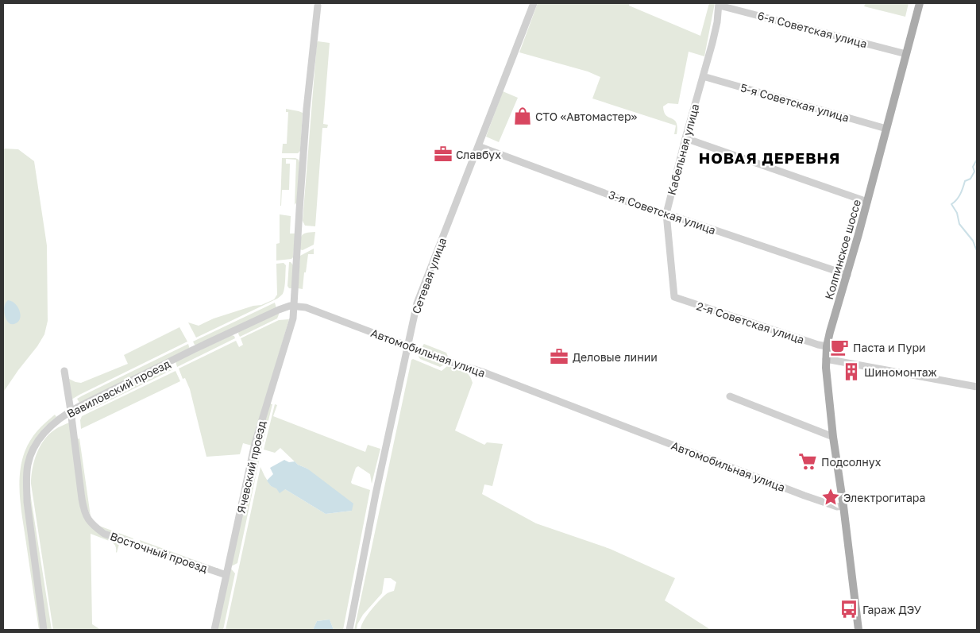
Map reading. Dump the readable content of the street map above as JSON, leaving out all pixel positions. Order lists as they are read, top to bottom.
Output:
{
  "streets": {
    "main road": ["Колпинское шоссе"],
    "street": [
      "6-я Советская улица",
      "5-я Советская улица",
      "Кабельная улица",
      "3-я Советская улица",
      "Сетевая улица",
      "2-я Советская улица",
      "Автомобильная улица",
      "Вавиловский проезд",
      "Ячевский проезд",
      "Восточный проезд"
    ]
  },
  "crossings": [
    ["6-я Советская улица", "Кабельная улица"],
    ["6-я Советская улица", "Колпинское шоссе"],
    ["5-я Советская улица", "Кабельная улица"],
    ["5-я Советская улица", "Колпинское шоссе"],
    ["Кабельная улица", "3-я Советская улица"],
    ["Кабельная улица", "2-я Советская улица"],
    ["3-я Советская улица", "Колпинское шоссе"],
    ["3-я Советская улица", "Сетевая улица"],
    ["Колпинское шоссе", "2-я Советская улица"],
    ["Колпинское шоссе", "Автомобильная улица"],
    ["Сетевая улица", "Автомобильная улица"],
    ["Автомобильная улица", "Вавиловский проезд"],
    ["Автомобильная улица", "Ячевский проезд"],
    ["Вавиловский проезд", "Ячевский проезд"],
    ["Вавиловский проезд", "Восточный проезд"],
    ["Ячевский проезд", "Восточный проезд"]
  ],
  "districts": ["НОВАЯ ДЕРЕВНЯ"],
  "places": {
    "shop": ["СТО «Автомастер»"],
    "office": ["Славбух", "Деловые линии"],
    "cafe": ["Паста и Пури"],
    "building": ["Шиномонтаж"],
    "supermarket": ["Подсолнух"],
    "place": ["Электрогитара"],
    "bus stop": ["Гараж ДЭУ"]
  }
}
